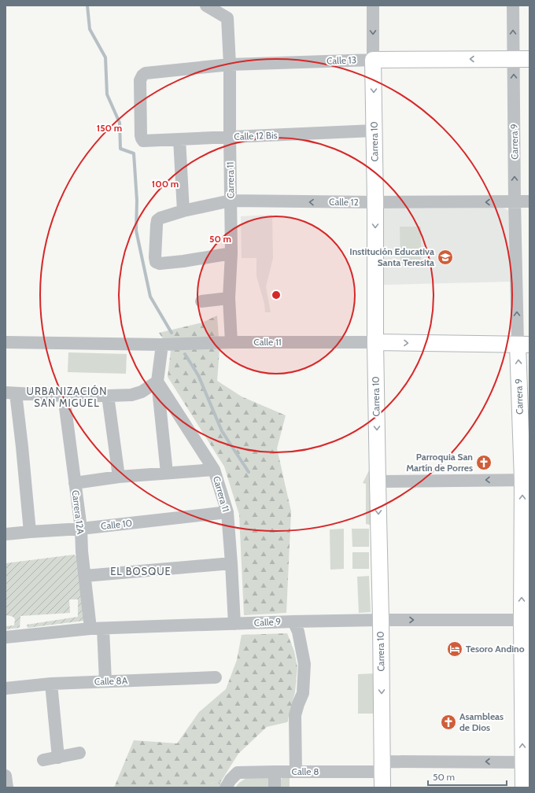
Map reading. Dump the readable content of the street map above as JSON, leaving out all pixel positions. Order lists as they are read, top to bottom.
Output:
{
  "streets": {
    "main road": [
      "Calle 13",
      "Carrera 10",
      "Carrera 9",
      "Calle 11"
    ],
    "street": [
      "Calle 12 Bis",
      "Carrera 11",
      "Calle 12",
      "Carrera 12A",
      "Calle 10",
      "Calle 9",
      "Calle 8A",
      "Calle 8"
    ]
  },
  "crossings": [
    ["Calle 13", "Calle 12 Bis"],
    ["Calle 13", "Carrera 10"],
    ["Calle 13", "Carrera 9"],
    ["Calle 13", "Carrera 11"],
    ["Calle 12 Bis", "Carrera 10"],
    ["Calle 12 Bis", "Carrera 11"],
    ["Carrera 10", "Calle 12"],
    ["Carrera 10", "Calle 11"],
    ["Carrera 10", "Calle 9"],
    ["Carrera 10", "Calle 8"],
    ["Carrera 9", "Calle 12"],
    ["Carrera 9", "Calle 11"],
    ["Carrera 9", "Calle 9"],
    ["Carrera 9", "Calle 8"],
    ["Carrera 11", "Calle 12"],
    ["Carrera 11", "Calle 11"],
    ["Carrera 11", "Calle 10"],
    ["Carrera 11", "Calle 9"],
    ["Carrera 12A", "Calle 10"],
    ["Carrera 12A", "Calle 9"]
  ],
  "one_way": [
    "Carrera 10",
    "Carrera 9",
    "Calle 12",
    "Calle 8"
  ],
  "districts": ["URBANIZACIÓN SAN MIGUEL", "EL BOSQUE"],
  "places": {
    "school or university": ["Institución Educativa Santa Teresita"],
    "church": ["Parroquia San Martín de Porres", "Asambleas de Dios"],
    "hotel": ["Tesoro Andino"]
  },
  "scale_bar": "50 m",
  "rings": ["150 m", "100 m", "50 m"]
}
